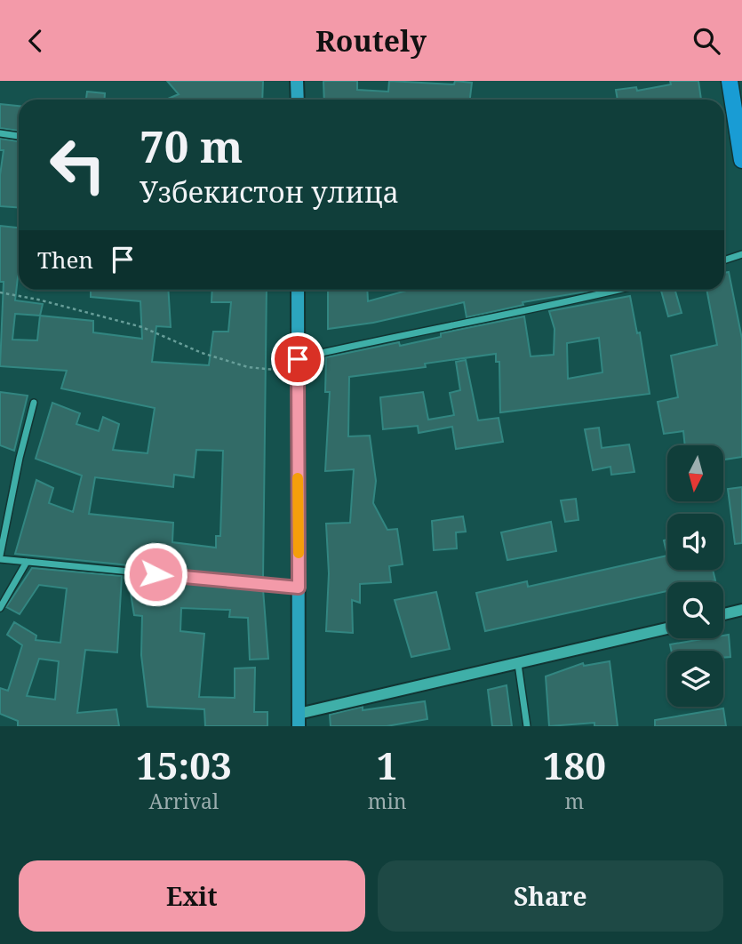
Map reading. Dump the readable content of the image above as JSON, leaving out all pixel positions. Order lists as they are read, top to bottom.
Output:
{
  "north": "bottom",
  "page": {
    "header": "Routely",
    "turn": ["70 m", "Узбекистон улица"],
    "then": "Then",
    "eta": [
      "15:03",
      "Arrival",
      "1",
      "min",
      "180",
      "m"
    ],
    "buttons": ["Exit", "Share"]
  }
}
